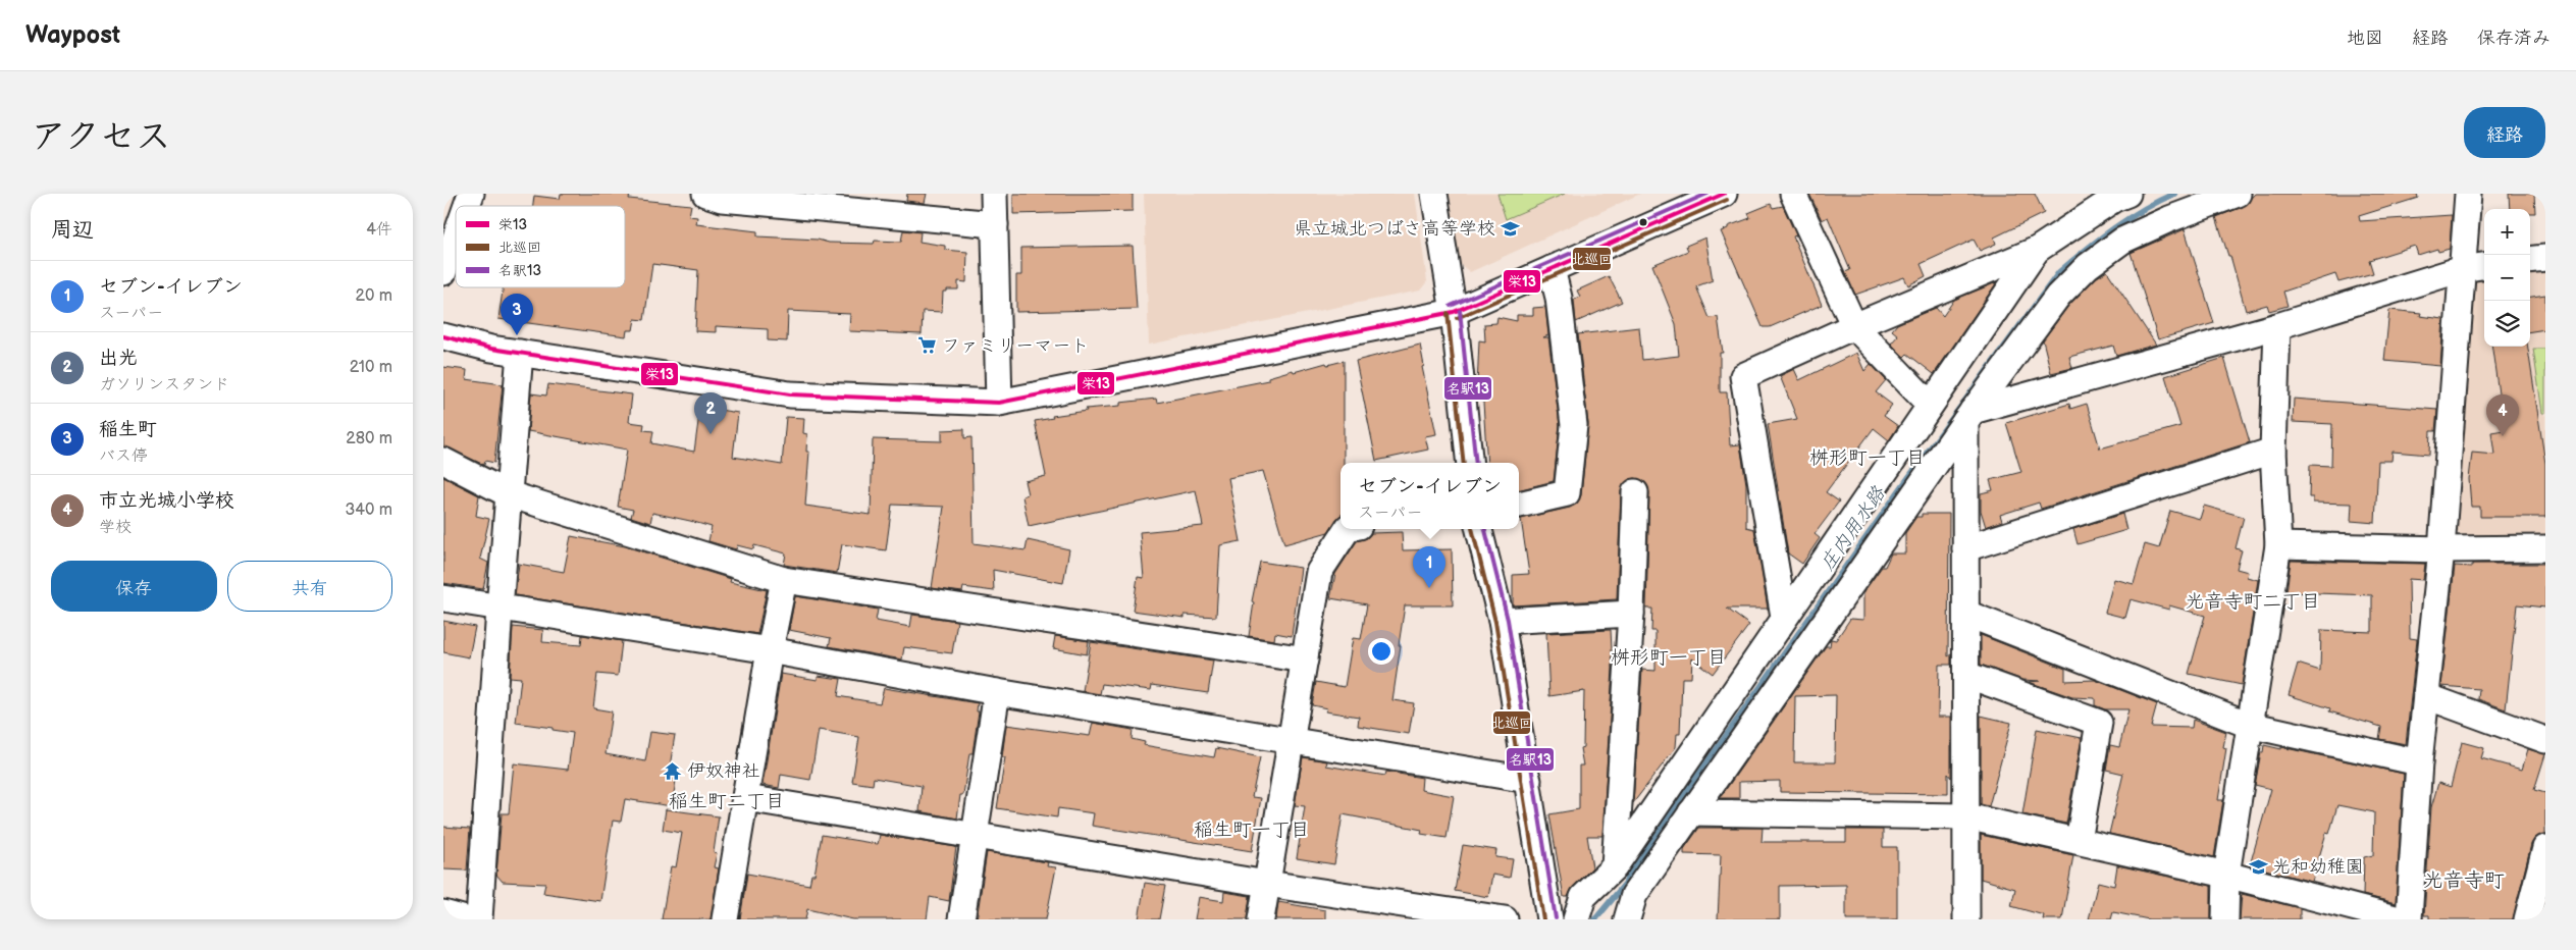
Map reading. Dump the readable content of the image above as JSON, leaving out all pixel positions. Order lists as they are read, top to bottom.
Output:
{
  "districts": [
    "桝形町一丁目",
    "光音寺町二丁目",
    "桝形町一丁目",
    "稲生町二丁目",
    "稲生町一丁目",
    "光音寺町"
  ],
  "water": ["庄内用水路"],
  "places": {
    "school or university": ["県立城北つばさ高等学校", "光和幼稚園"],
    "supermarket": ["ファミリーマート"],
    "temple": ["伊奴神社"]
  },
  "lines": ["transit line 栄13", "transit line 名駅13", "transit line 北巡回"],
  "legend": ["栄13", "北巡回", "名駅13"],
  "page": {
    "header": "Waypost",
    "nav": ["地図", "経路", "保存済み"],
    "title": "アクセス",
    "buttons": [
      "経路",
      ["保存", "共有"]
    ],
    "heading": ["周辺", "4件"],
    "map_buttons": ["+", "−"],
    "list": [
      {
        "mark": "1",
        "name": "セブン-イレブン",
        "note": "スーパー",
        "value": "20 m"
      },
      {
        "mark": "2",
        "name": "出光",
        "note": "ガソリンスタンド",
        "value": "210 m"
      },
      {
        "mark": "3",
        "name": "稲生町",
        "note": "バス停",
        "value": "280 m"
      },
      {
        "mark": "4",
        "name": "市立光城小学校",
        "note": "学校",
        "value": "340 m"
      }
    ],
    "pins": [
      "3",
      "2",
      "4",
      "1"
    ],
    "popup": ["セブン-イレブン", "スーパー"]
  }
}
